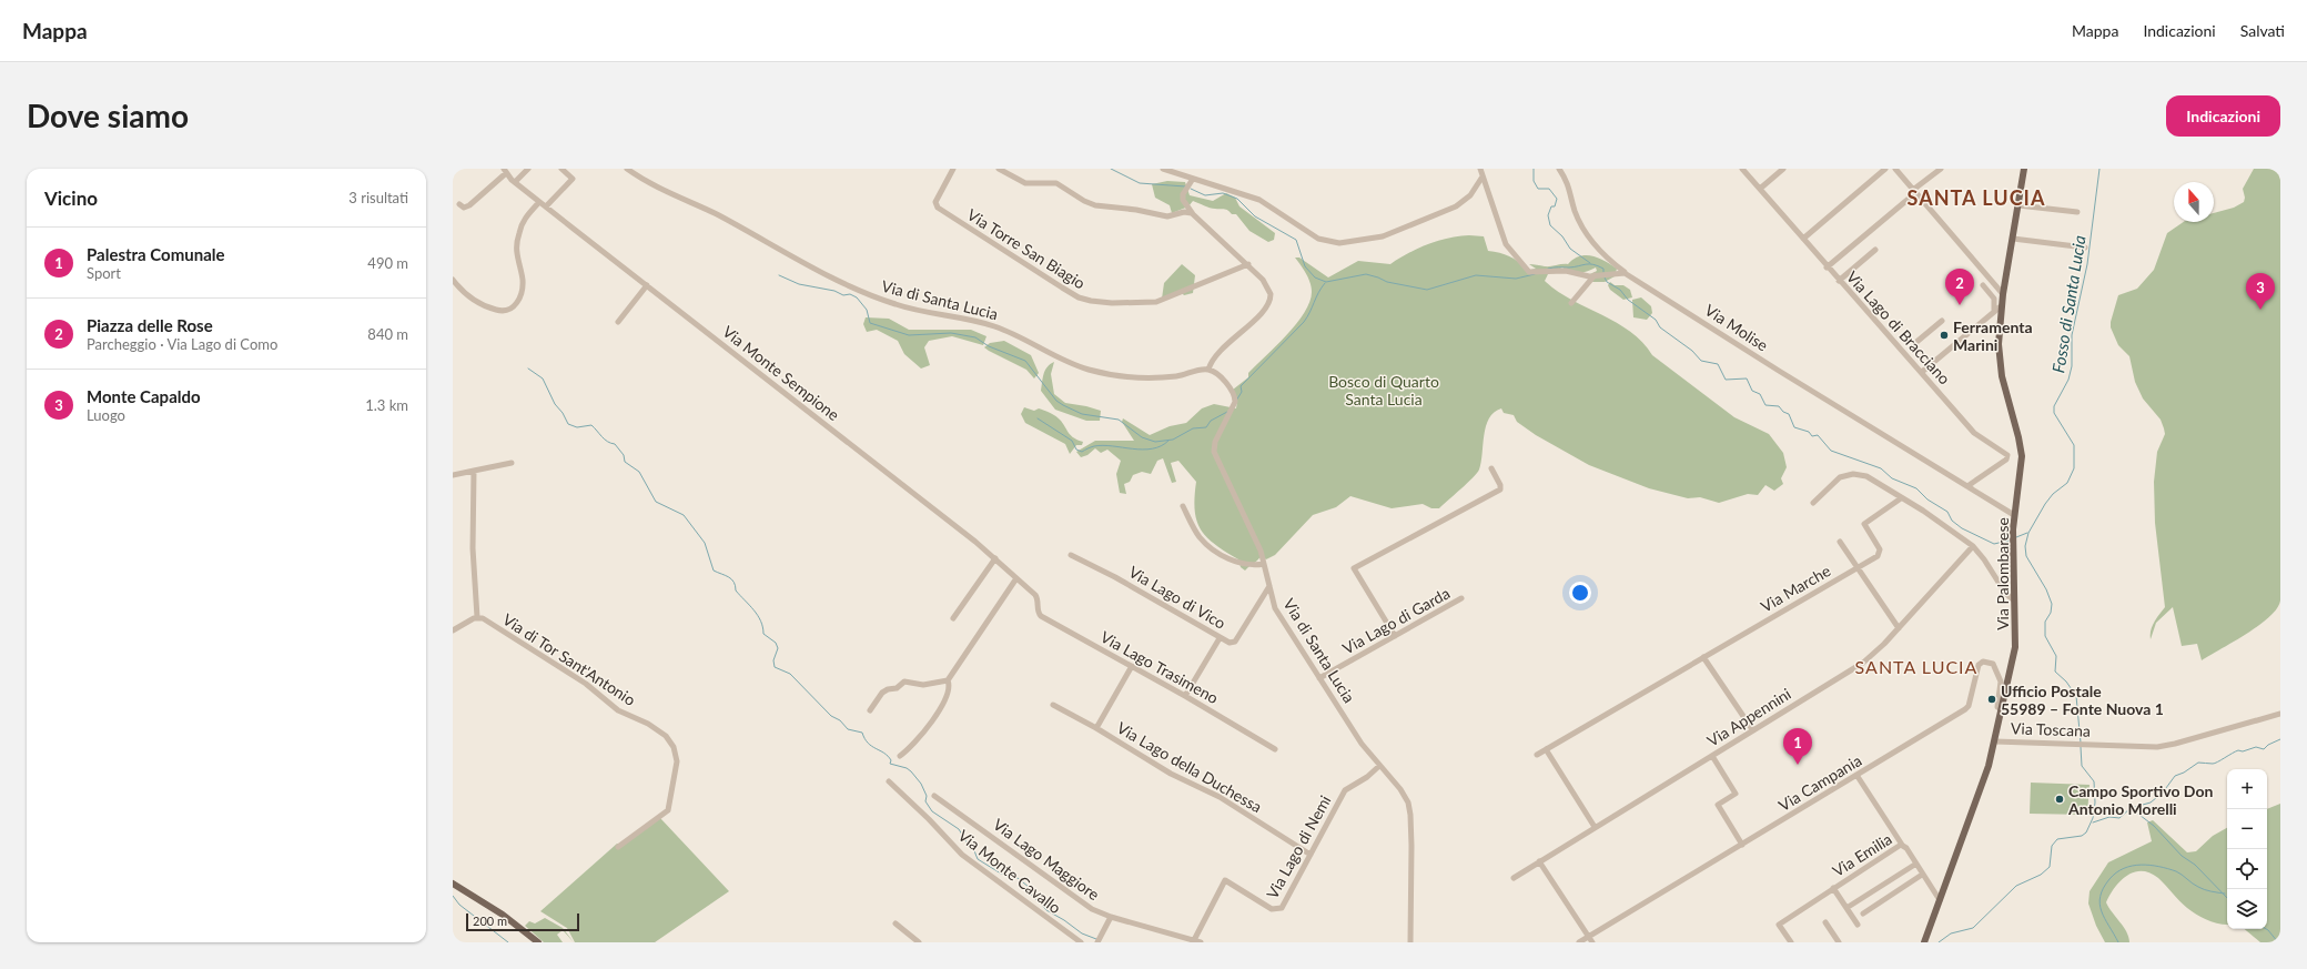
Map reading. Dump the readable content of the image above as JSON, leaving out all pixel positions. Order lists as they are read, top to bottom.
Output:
{
  "streets": {
    "main road": ["Via Palombarese"],
    "street": [
      "Via Torre San Biagio",
      "Via di Santa Lucia",
      "Via Molise",
      "Via Lago di Bracciano",
      "Via Monte Sempione",
      "Via Marche",
      "Via Lago di Vico",
      "Via Lago di Garda",
      "Via di Tor Sant'Antonio",
      "Via Lago Trasimeno",
      "Via Appennini",
      "Via Toscana",
      "Via Lago della Duchessa",
      "Via Campania",
      "Via Lago di Nemi",
      "Via Emilia",
      "Via Lago Maggiore",
      "Via Monte Cavallo"
    ]
  },
  "crossings": [
    ["Via di Santa Lucia", "Via Lago di Vico"],
    ["Via di Santa Lucia", "Via Lago di Garda"],
    ["Via di Santa Lucia", "Via Lago di Nemi"],
    ["Via Molise", "Via Lago di Bracciano"],
    ["Via Molise", "Via Palombarese"],
    ["Via Monte Sempione", "Via Lago Trasimeno"],
    ["Via Palombarese", "Via Toscana"],
    ["Via Palombarese", "Via Campania"],
    ["Via Palombarese", "Via Emilia"],
    ["Via Lago della Duchessa", "Via Lago di Nemi"],
    ["Via Lago di Nemi", "Via Lago Maggiore"]
  ],
  "districts": ["SANTA LUCIA", "SANTA LUCIA"],
  "water": ["Fosso di Santa Lucia"],
  "parks": ["Bosco di Quarto Santa Lucia"],
  "places": ["Ferramenta Marini", "Ufficio Postale 55989 – Fonte Nuova 1", "Campo Sportivo Don Antonio Morelli"],
  "scale_bar": "200 m",
  "north": "top",
  "page": {
    "header": "Mappa",
    "nav": ["Mappa", "Indicazioni", "Salvati"],
    "buttons": "Indicazioni",
    "title": "Dove siamo",
    "heading": ["Vicino", "3 risultati"],
    "list": [
      {
        "mark": "1",
        "name": "Palestra Comunale",
        "note": "Sport",
        "value": "490 m"
      },
      {
        "mark": "2",
        "name": "Piazza delle Rose",
        "note": "Parcheggio · Via Lago di Como",
        "value": "840 m"
      },
      {
        "mark": "3",
        "name": "Monte Capaldo",
        "note": "Luogo",
        "value": "1.3 km"
      }
    ],
    "pins": ["2", "3", "1"],
    "map_buttons": ["+", "−"],
    "scale": "200 m"
  }
}
